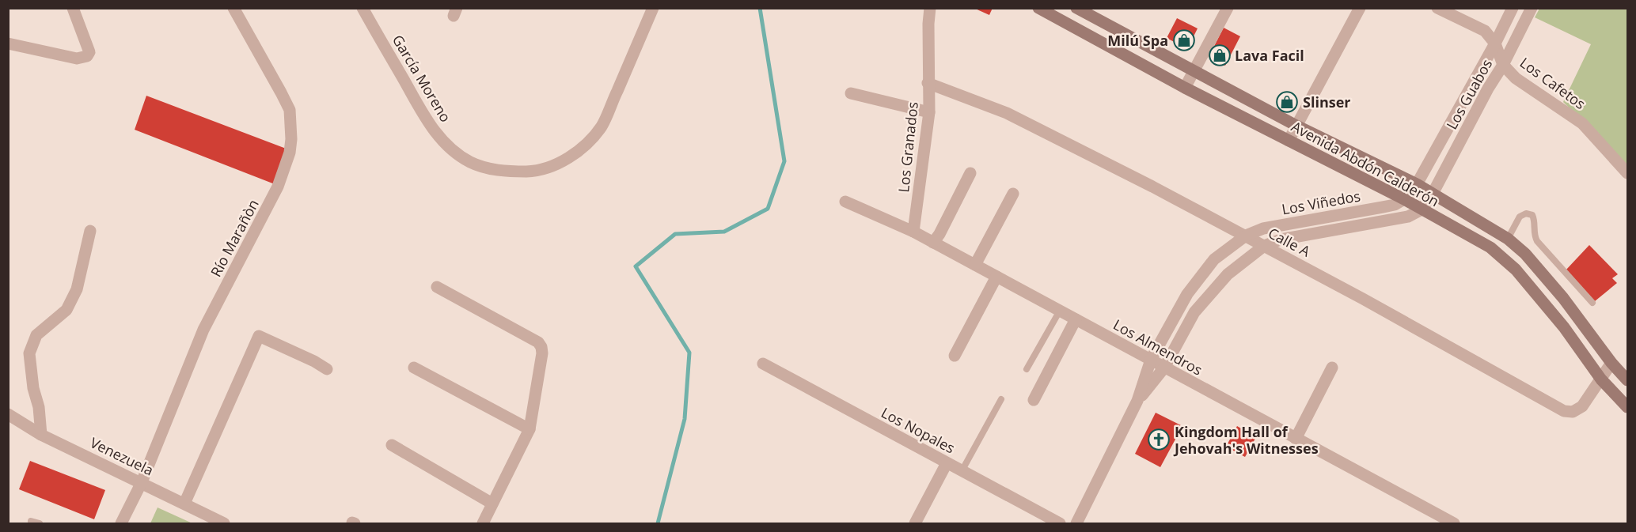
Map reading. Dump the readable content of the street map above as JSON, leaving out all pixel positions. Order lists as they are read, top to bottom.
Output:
{
  "streets": {
    "main road": ["Avenida Abdón Calderón"],
    "street": [
      "García Moreno",
      "Los Cafetos",
      "Los Guabos",
      "Los Granados",
      "Los Viñedos",
      "Río Marañòn",
      "Calle A",
      "Los Almendros",
      "Los Nopales",
      "Venezuela"
    ]
  },
  "crossings": [
    ["Los Cafetos", "Los Guabos"],
    ["Los Guabos", "Avenida Abdón Calderón"],
    ["Los Guabos", "Los Viñedos"],
    ["Los Granados", "Calle A"],
    ["Los Granados", "Los Almendros"],
    ["Avenida Abdón Calderón", "Los Viñedos"],
    ["Avenida Abdón Calderón", "Calle A"],
    ["Los Viñedos", "Calle A"],
    ["Los Viñedos", "Los Almendros"],
    ["Río Marañòn", "Venezuela"]
  ],
  "places": {
    "shop": ["Milú Spa", "Lava Facil", "Slinser"],
    "church": ["Kingdom Hall of Jehovah's Witnesses"]
  }
}
